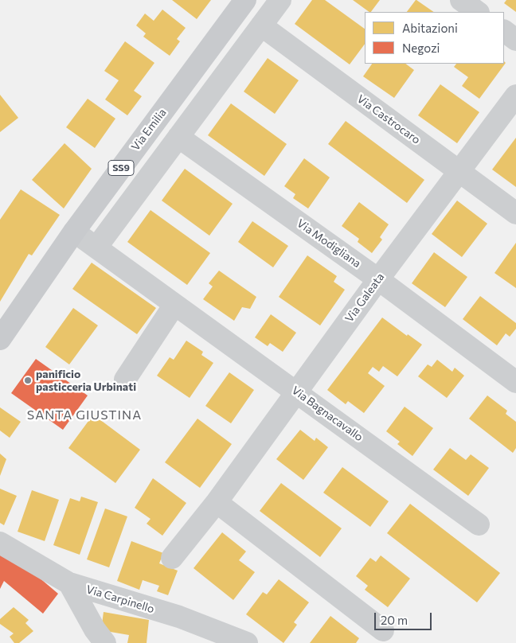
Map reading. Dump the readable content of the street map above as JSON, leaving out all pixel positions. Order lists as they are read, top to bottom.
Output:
{
  "streets": {
    "main road": ["Via Emilia", "SS9"],
    "street": [
      "Via Castrocaro",
      "Via Modigliana",
      "Via Galeata",
      "Via Bagnacavallo",
      "Via Carpinello"
    ]
  },
  "crossings": [
    ["Via Castrocaro", "Via Galeata"],
    ["Via Emilia", "Via Bagnacavallo"],
    ["Via Modigliana", "Via Galeata"],
    ["Via Galeata", "Via Bagnacavallo"]
  ],
  "districts": ["SANTA GIUSTINA"],
  "places": ["panificio pasticceria Urbinati"],
  "legend": ["Abitazioni", "Negozi"],
  "scale_bar": "20 m"
}
